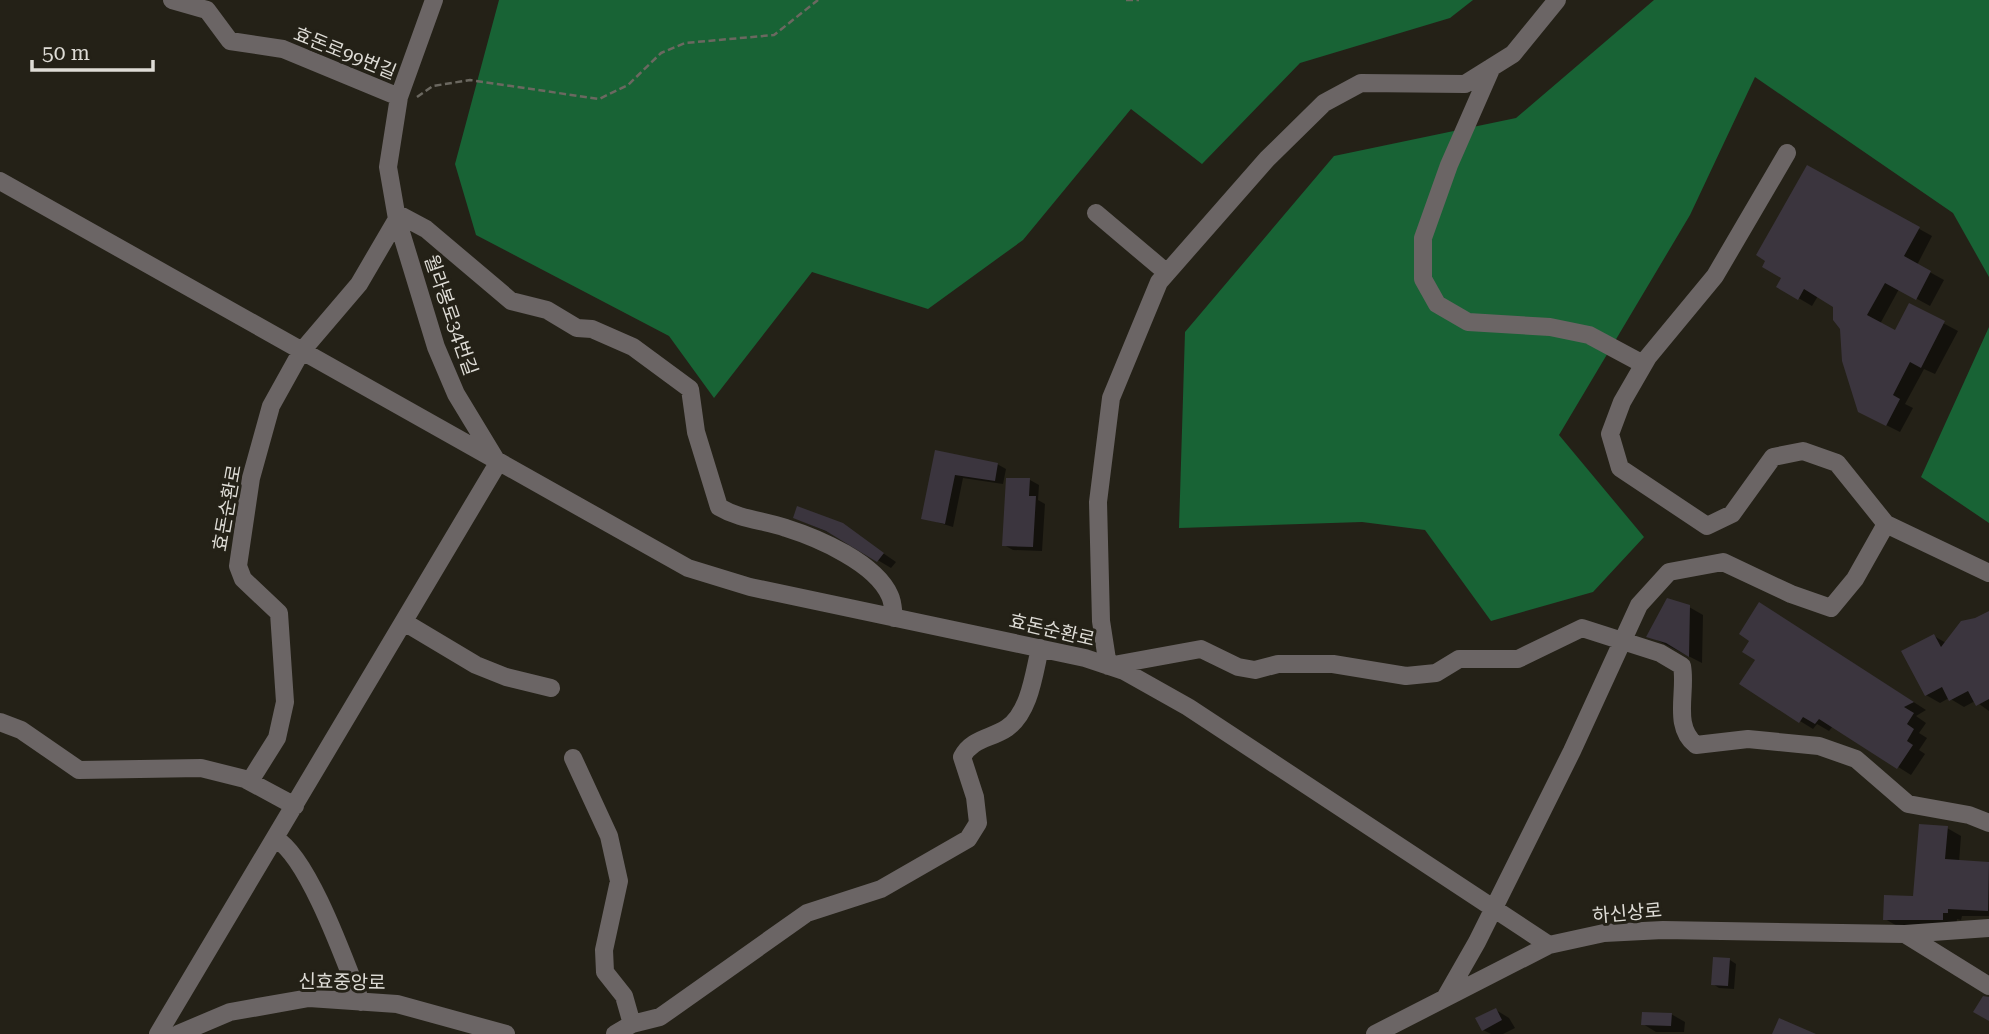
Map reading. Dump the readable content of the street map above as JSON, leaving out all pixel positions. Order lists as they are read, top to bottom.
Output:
{
  "streets": {
    "street": [
      "효돈로99번길",
      "월라봉로34번길",
      "효돈순환로",
      "하신상로",
      "신효중앙로"
    ]
  },
  "crossings": [
    ["효돈로99번길", "월라봉로34번길"],
    ["월라봉로34번길", "효돈순환로"],
    ["효돈순환로", "하신상로"]
  ],
  "scale_bar": "50 m"
}
